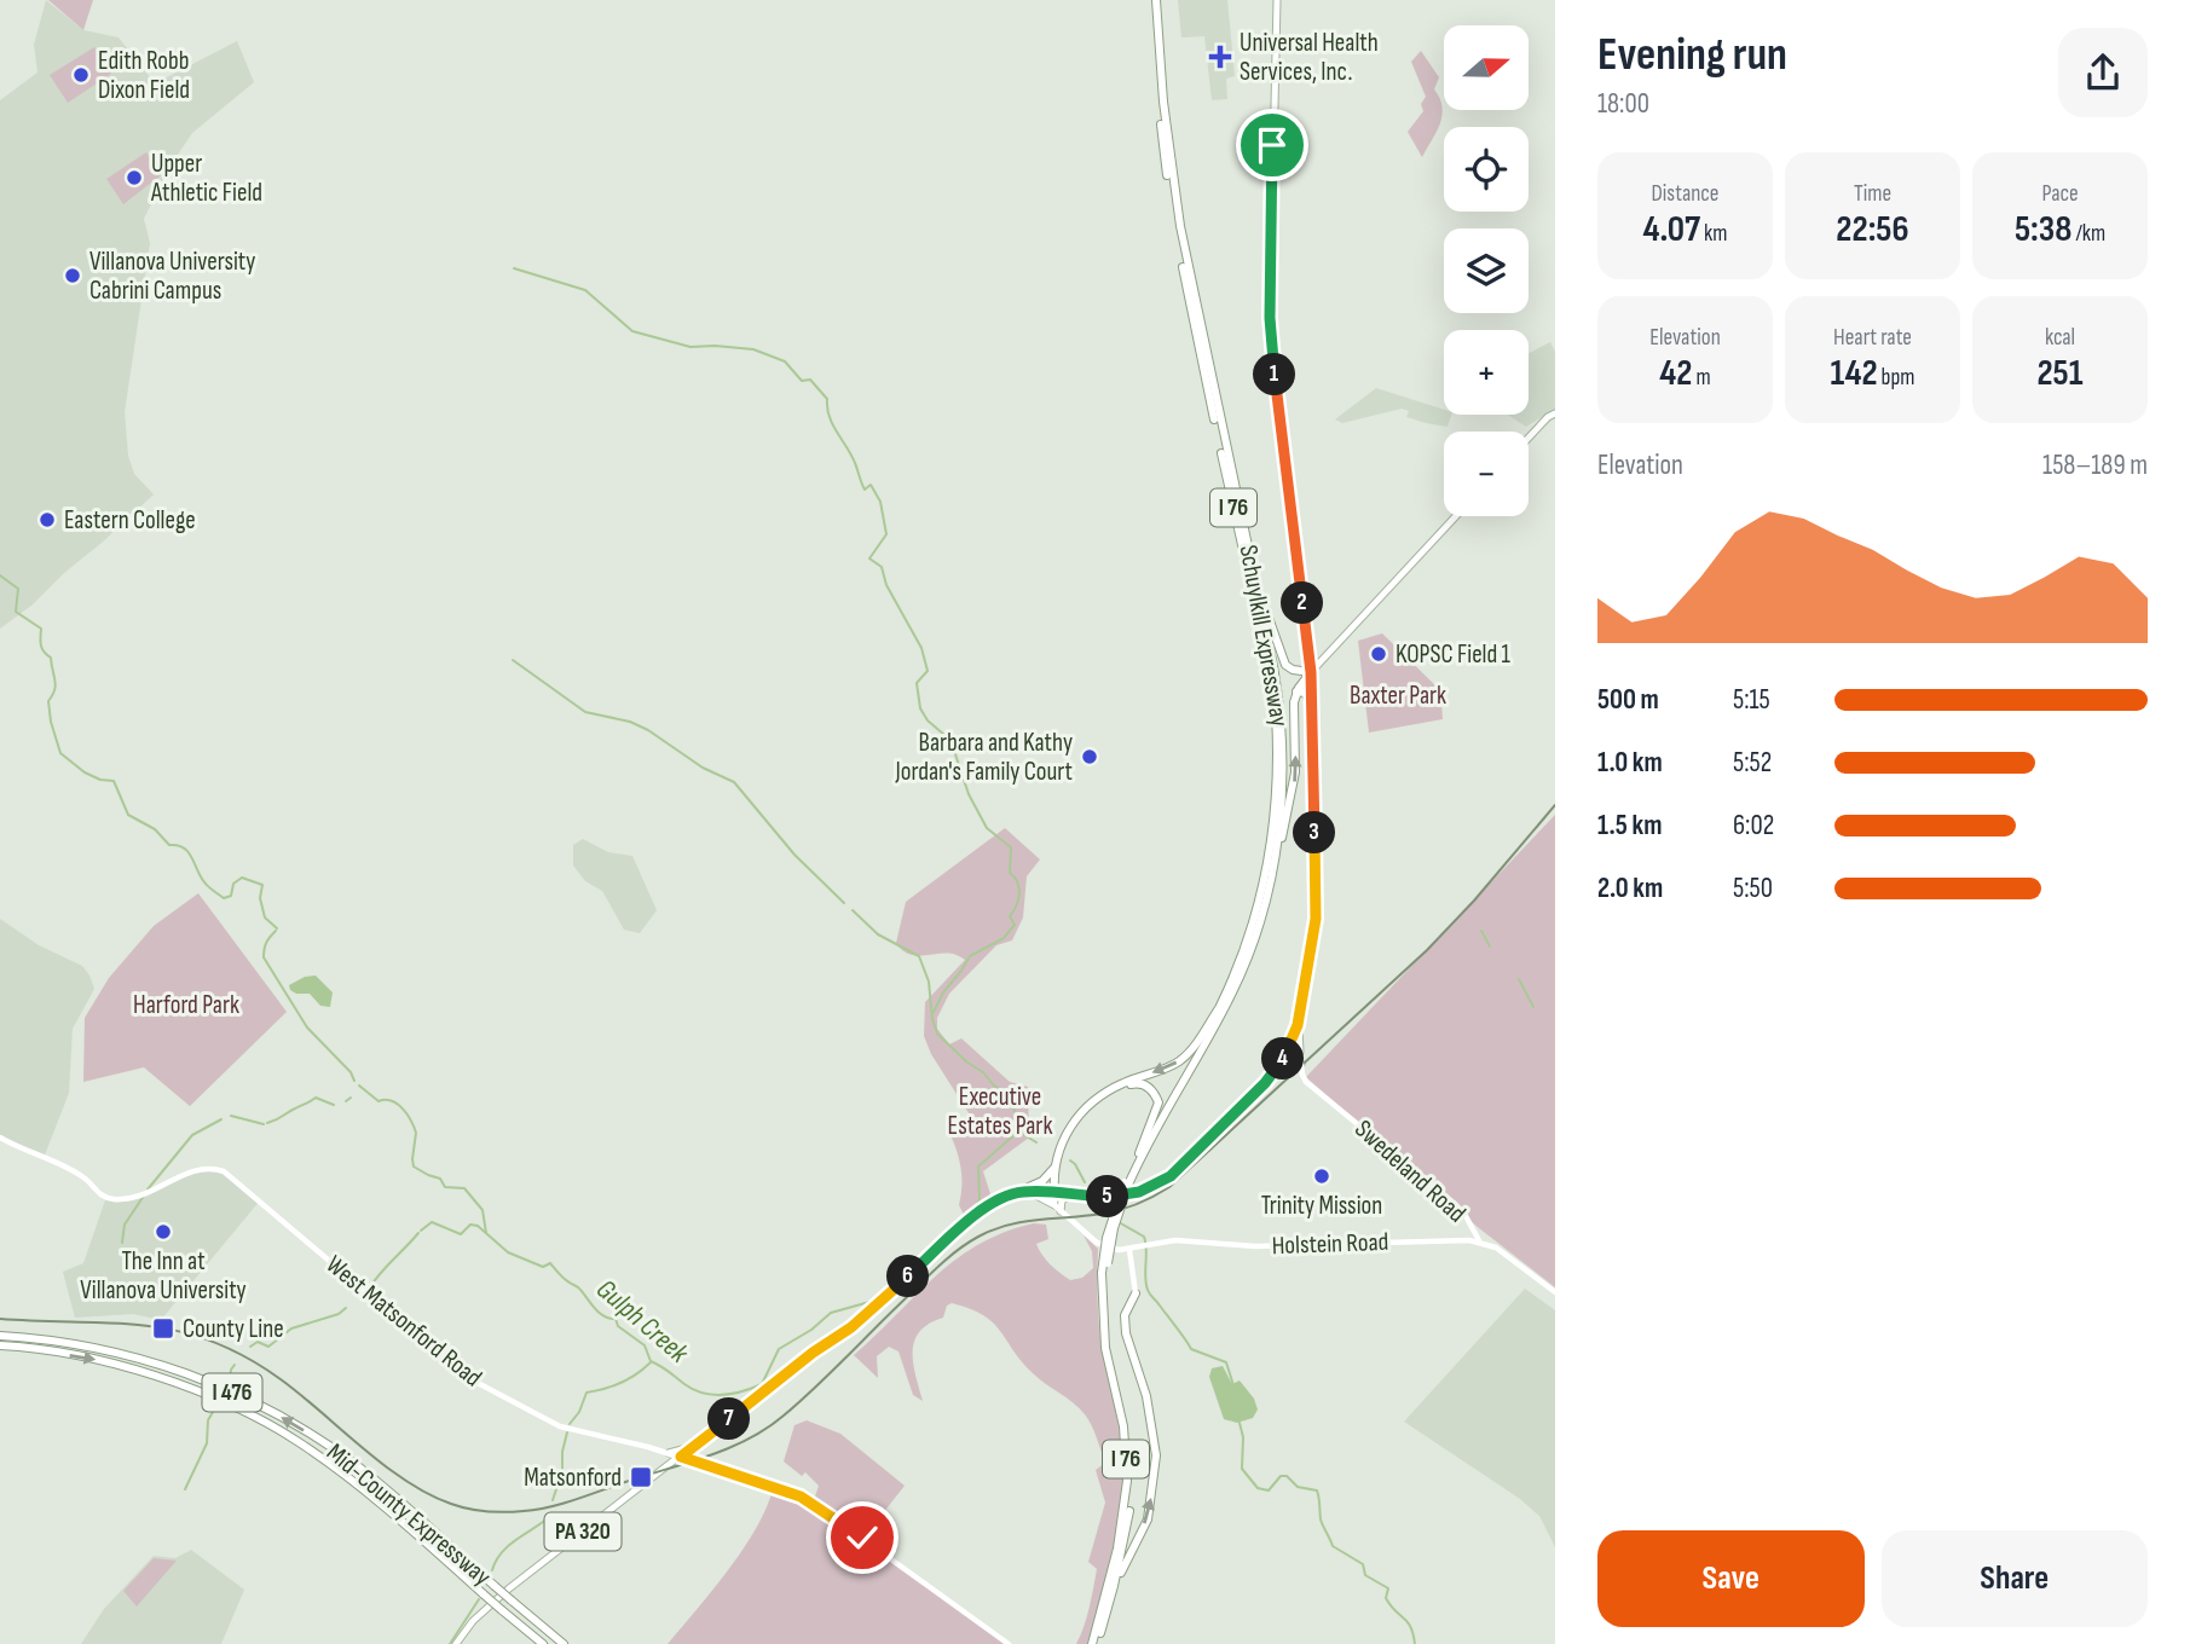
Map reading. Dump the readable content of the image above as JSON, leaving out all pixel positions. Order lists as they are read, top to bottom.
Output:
{
  "streets": {
    "highway": [
      "I 76",
      "Schuylkill Expressway",
      "I 476",
      "Mid-County Expressway"
    ],
    "main road": [
      "Swedeland Road",
      "Holstein Road",
      "West Matsonford Road",
      "PA 320"
    ]
  },
  "crossings": [
    ["Swedeland Road", "Holstein Road"],
    ["West Matsonford Road", "PA 320"]
  ],
  "water": ["Gulph Creek"],
  "parks": ["Baxter Park", "Harford Park", "Executive Estates Park"],
  "places": {
    "health": ["Universal Health Services, Inc."],
    "other": [
      "Edith Robb Dixon Field",
      "Upper Athletic Field",
      "Villanova University Cabrini Campus",
      "Eastern College",
      "KOPSC Field 1",
      "Barbara and Kathy Jordan's Family Court",
      "Trinity Mission",
      "The Inn at Villanova University"
    ],
    "transit": ["County Line", "Matsonford"]
  },
  "north": "right",
  "page": {
    "heading": ["Evening run", "18:00"],
    "map_buttons": ["+", "−"],
    "stats": [
      ["Distance", "4.07 km"],
      ["Time", "22:56"],
      ["Pace", "5:38 /km"],
      ["Elevation", "42 m"],
      ["Heart rate", "142 bpm"],
      ["kcal", "251"]
    ],
    "pins": [
      "1",
      "2",
      "3",
      "4",
      "5",
      "6",
      "7"
    ],
    "chart": ["Elevation", "158–189 m"],
    "list": [
      {
        "name": "500 m",
        "note": "5:15"
      },
      {
        "name": "1.0 km",
        "note": "5:52"
      },
      {
        "name": "1.5 km",
        "note": "6:02"
      },
      {
        "name": "2.0 km",
        "note": "5:50"
      }
    ],
    "buttons": ["Save", "Share"]
  }
}
